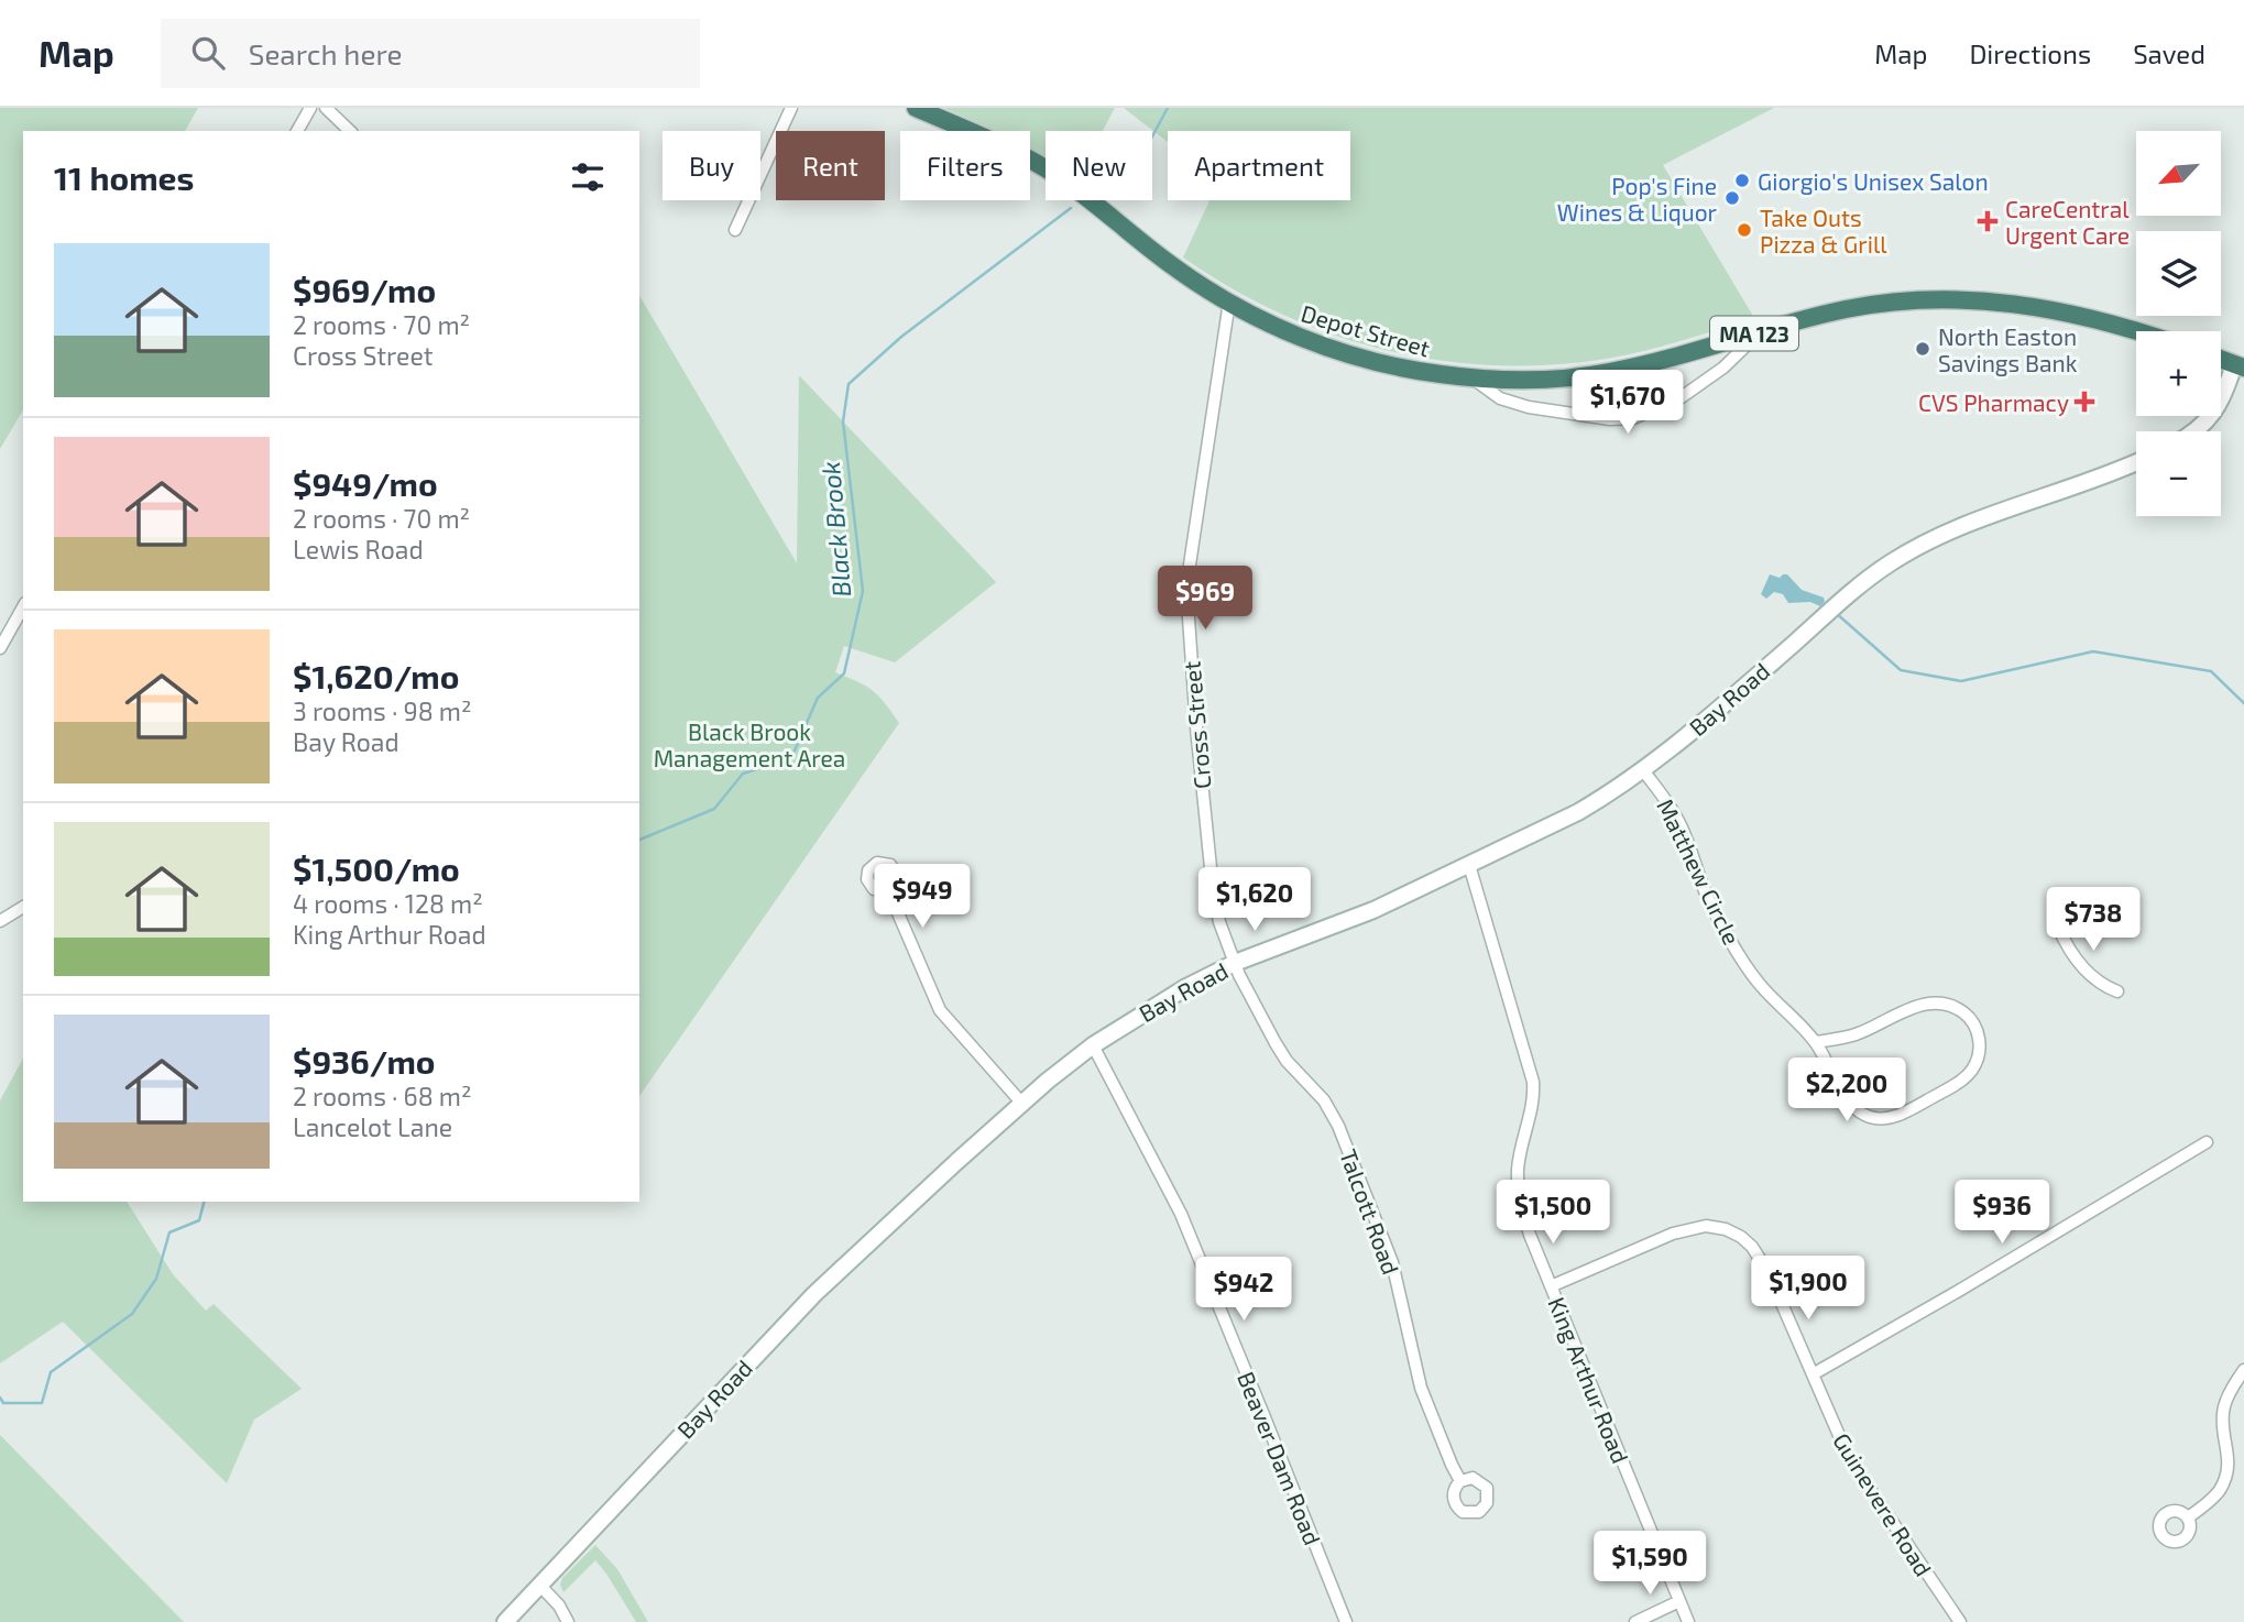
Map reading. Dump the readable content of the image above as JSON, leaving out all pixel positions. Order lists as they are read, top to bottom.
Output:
{
  "streets": {
    "highway": ["Depot Street", "MA 123"],
    "main road": ["Bay Road"],
    "street": [
      "Cross Street",
      "Matthew Circle",
      "Talcott Road",
      "King Arthur Road",
      "Beaver Dam Road",
      "Guinevere Road"
    ]
  },
  "crossings": [
    ["Depot Street", "Cross Street"],
    ["Bay Road", "Cross Street"],
    ["Bay Road", "Matthew Circle"],
    ["Bay Road", "Talcott Road"],
    ["Bay Road", "King Arthur Road"],
    ["Bay Road", "Beaver Dam Road"],
    ["Cross Street", "Talcott Road"],
    ["King Arthur Road", "Guinevere Road"]
  ],
  "water": ["Black Brook"],
  "parks": ["Black Brook Management Area"],
  "places": {
    "other": [
      "Giorgio's Unisex Salon",
      "Pop's Fine Wines & Liquor",
      "Take Outs Pizza & Grill",
      "North Easton Savings Bank"
    ],
    "health": ["CareCentral Urgent Care", "CVS Pharmacy"]
  },
  "north": "bottom left",
  "page": {
    "header": "Map",
    "search": "Search here",
    "nav": ["Map", "Directions", "Saved"],
    "map_buttons": ["+", "−"],
    "chip": [
      "Buy",
      "Rent",
      "Filters",
      "New",
      "Apartment"
    ],
    "heading": "11 homes",
    "list": [
      {
        "name": "$969/mo",
        "note": "2 rooms · 70 m² · Cross Street"
      },
      {
        "name": "$949/mo",
        "note": "2 rooms · 70 m² · Lewis Road"
      },
      {
        "name": "$1,620/mo",
        "note": "3 rooms · 98 m² · Bay Road"
      },
      {
        "name": "$1,500/mo",
        "note": "4 rooms · 128 m² · King Arthur Road"
      },
      {
        "name": "$936/mo",
        "note": "2 rooms · 68 m² · Lancelot Lane"
      }
    ],
    "price": [
      "$1,670",
      "$969",
      "$949",
      "$1,620",
      "$738",
      "$2,200",
      "$1,500",
      "$936",
      "$1,900",
      "$942",
      "$1,590"
    ]
  }
}
